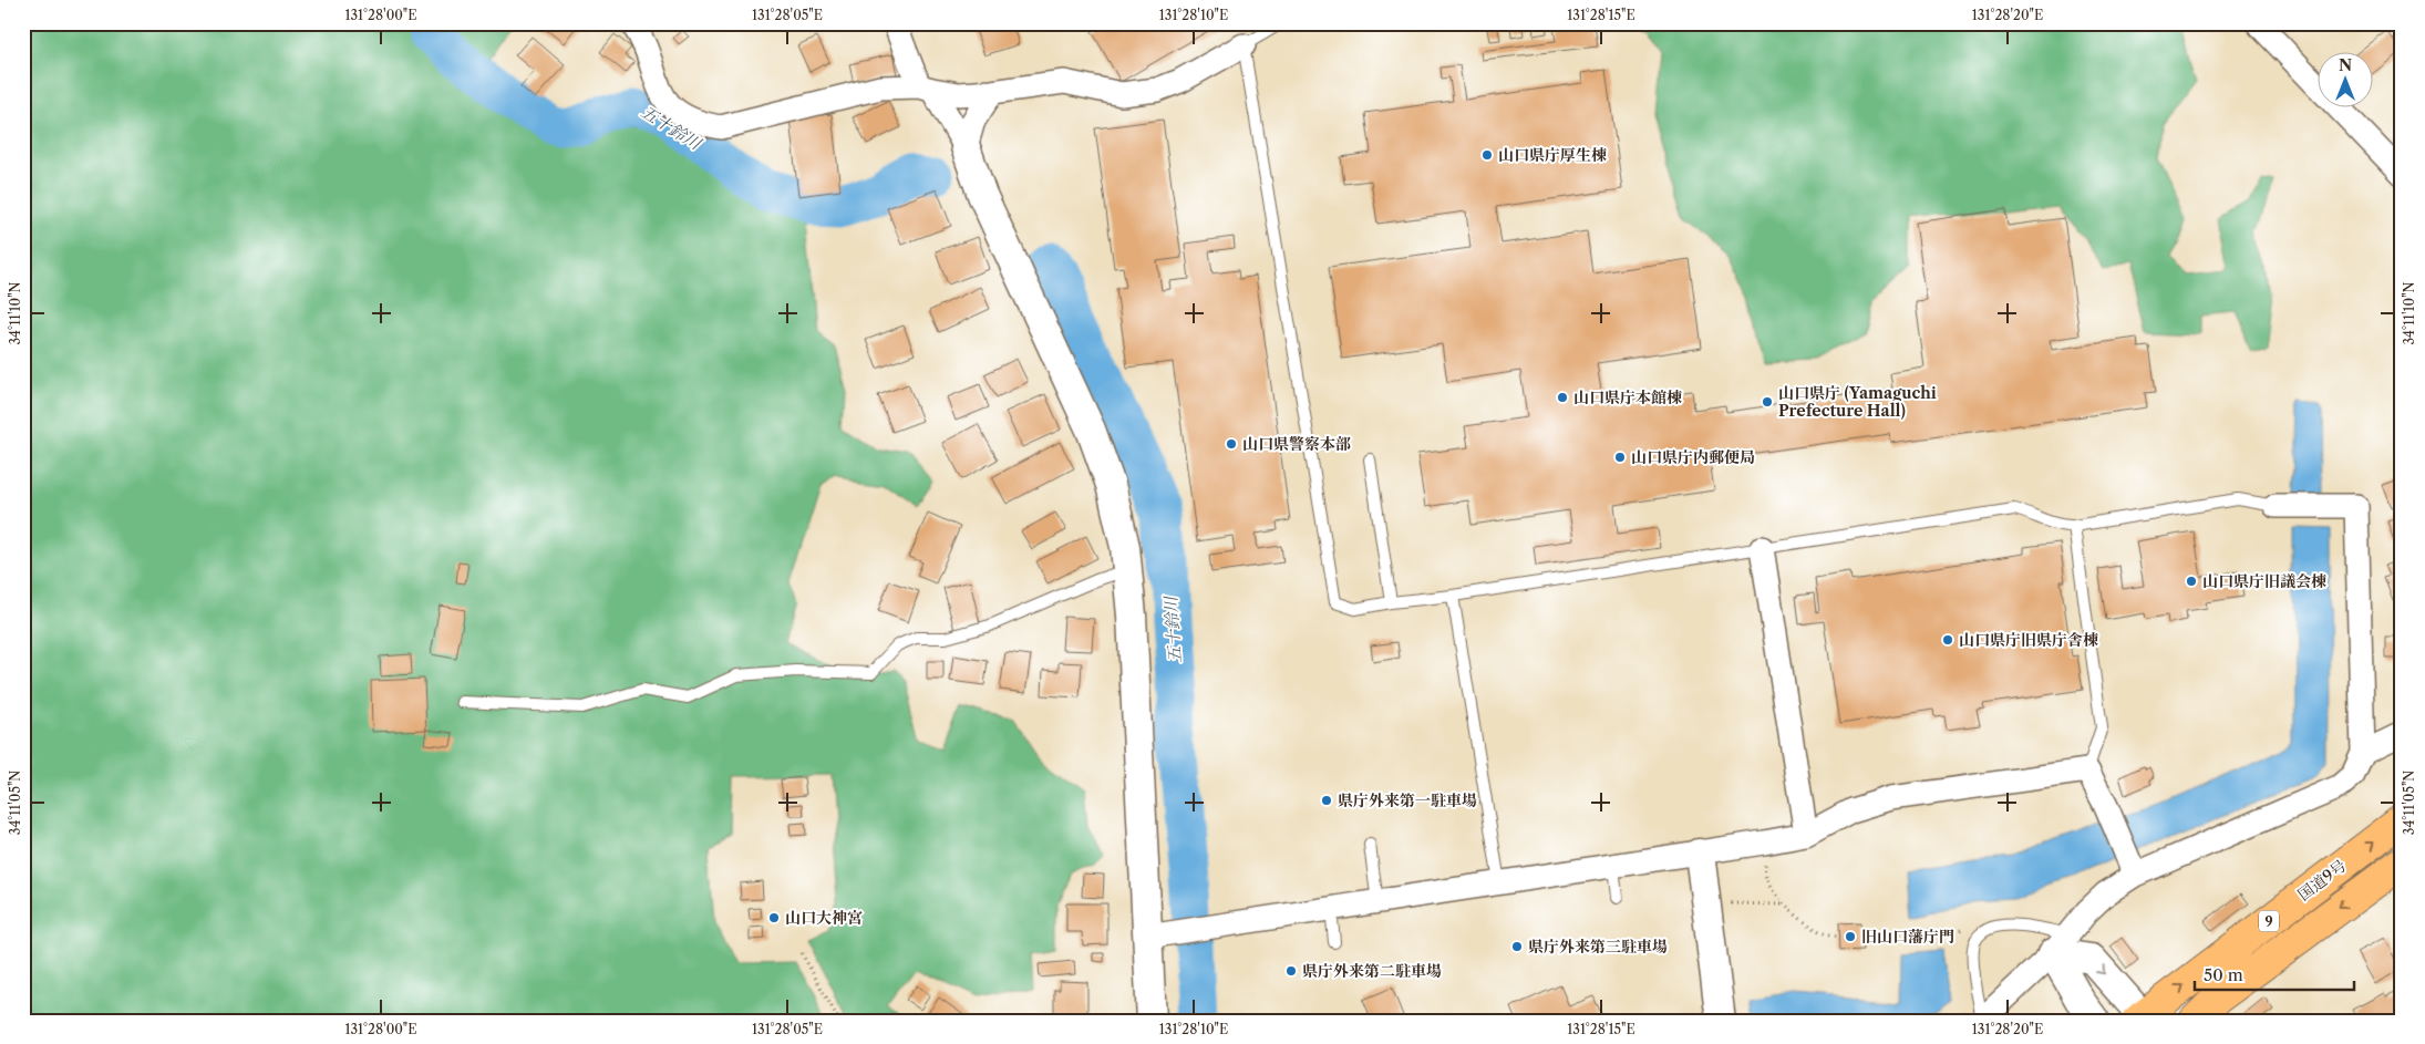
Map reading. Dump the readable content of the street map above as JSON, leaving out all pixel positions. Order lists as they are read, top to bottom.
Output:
{
  "streets": {
    "highway": ["国道9号", "9"]
  },
  "water": ["五十鈴川"],
  "places": [
    "山口県庁厚生棟",
    "山口県庁本館棟",
    "山口県庁 (Yamaguchi Prefecture Hall)",
    "山口県警察本部",
    "山口県庁内郵便局",
    "山口県庁旧議会棟",
    "山口県庁旧県庁舎棟",
    "県庁外来第一駐車場",
    "山口大神宮",
    "旧山口藩庁門",
    "県庁外来第三駐車場",
    "県庁外来第二駐車場"
  ],
  "scale_bar": "50 m",
  "north": "top",
  "coordinates": [
    "131°28'00\"E",
    "131°28'05\"E",
    "131°28'10\"E",
    "131°28'15\"E",
    "131°28'20\"E",
    "34°11'10\"N",
    "34°11'05\"N"
  ]
}
